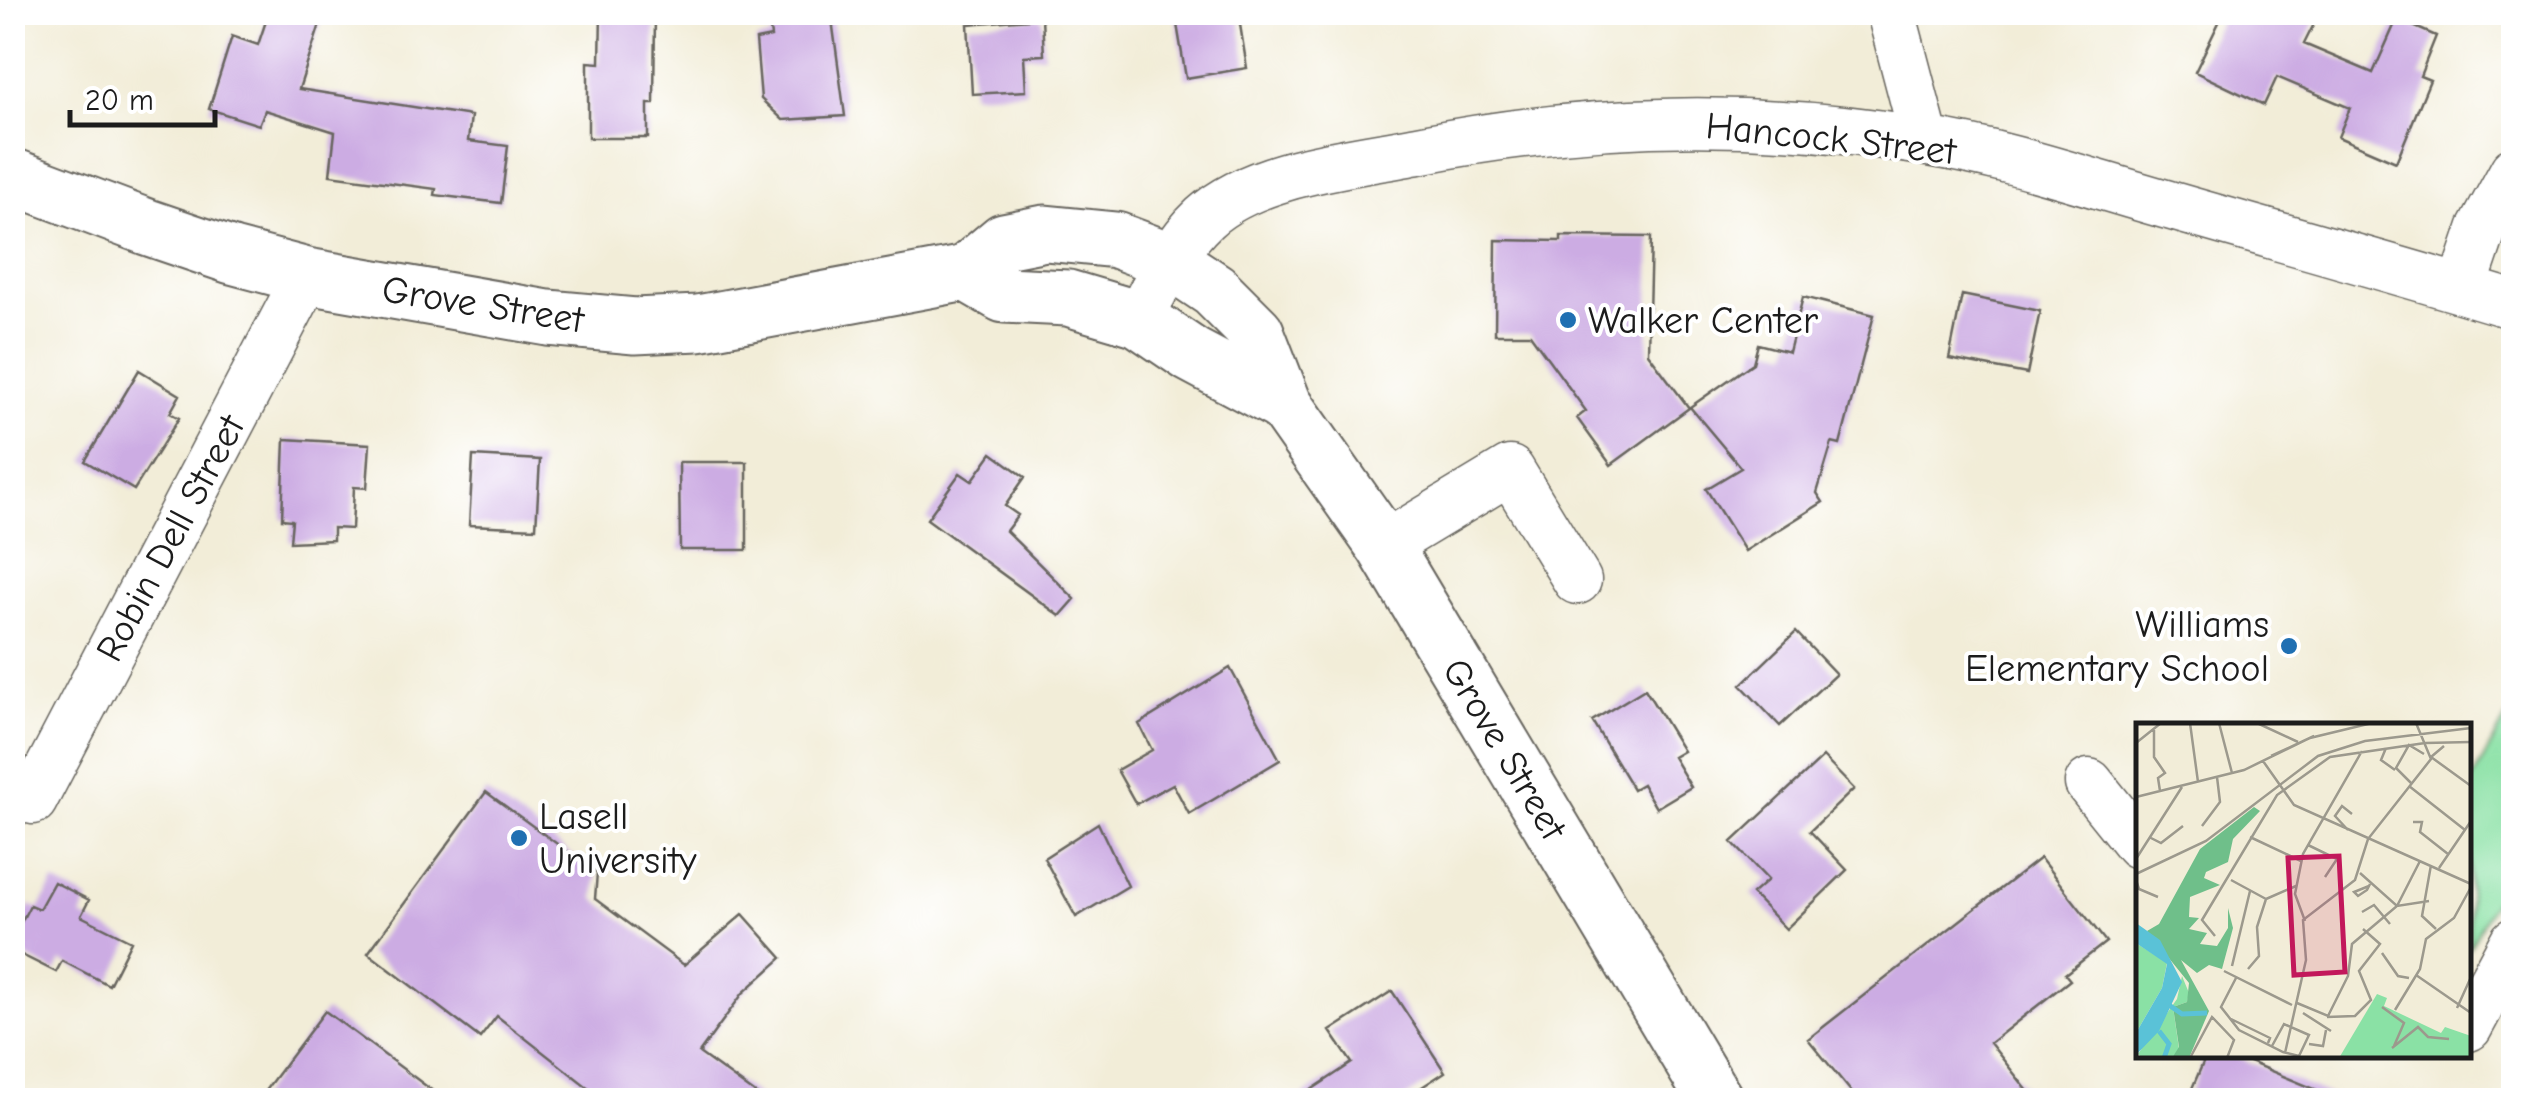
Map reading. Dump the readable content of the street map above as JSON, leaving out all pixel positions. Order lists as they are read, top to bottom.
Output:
{
  "streets": {
    "main road": ["Grove Street"],
    "street": ["Hancock Street", "Robin Dell Street"]
  },
  "crossings": [
    ["Hancock Street", "Grove Street"],
    ["Grove Street", "Robin Dell Street"]
  ],
  "places": ["Walker Center", "Williams Elementary School", "Lasell University"],
  "scale_bar": "20 m"
}
